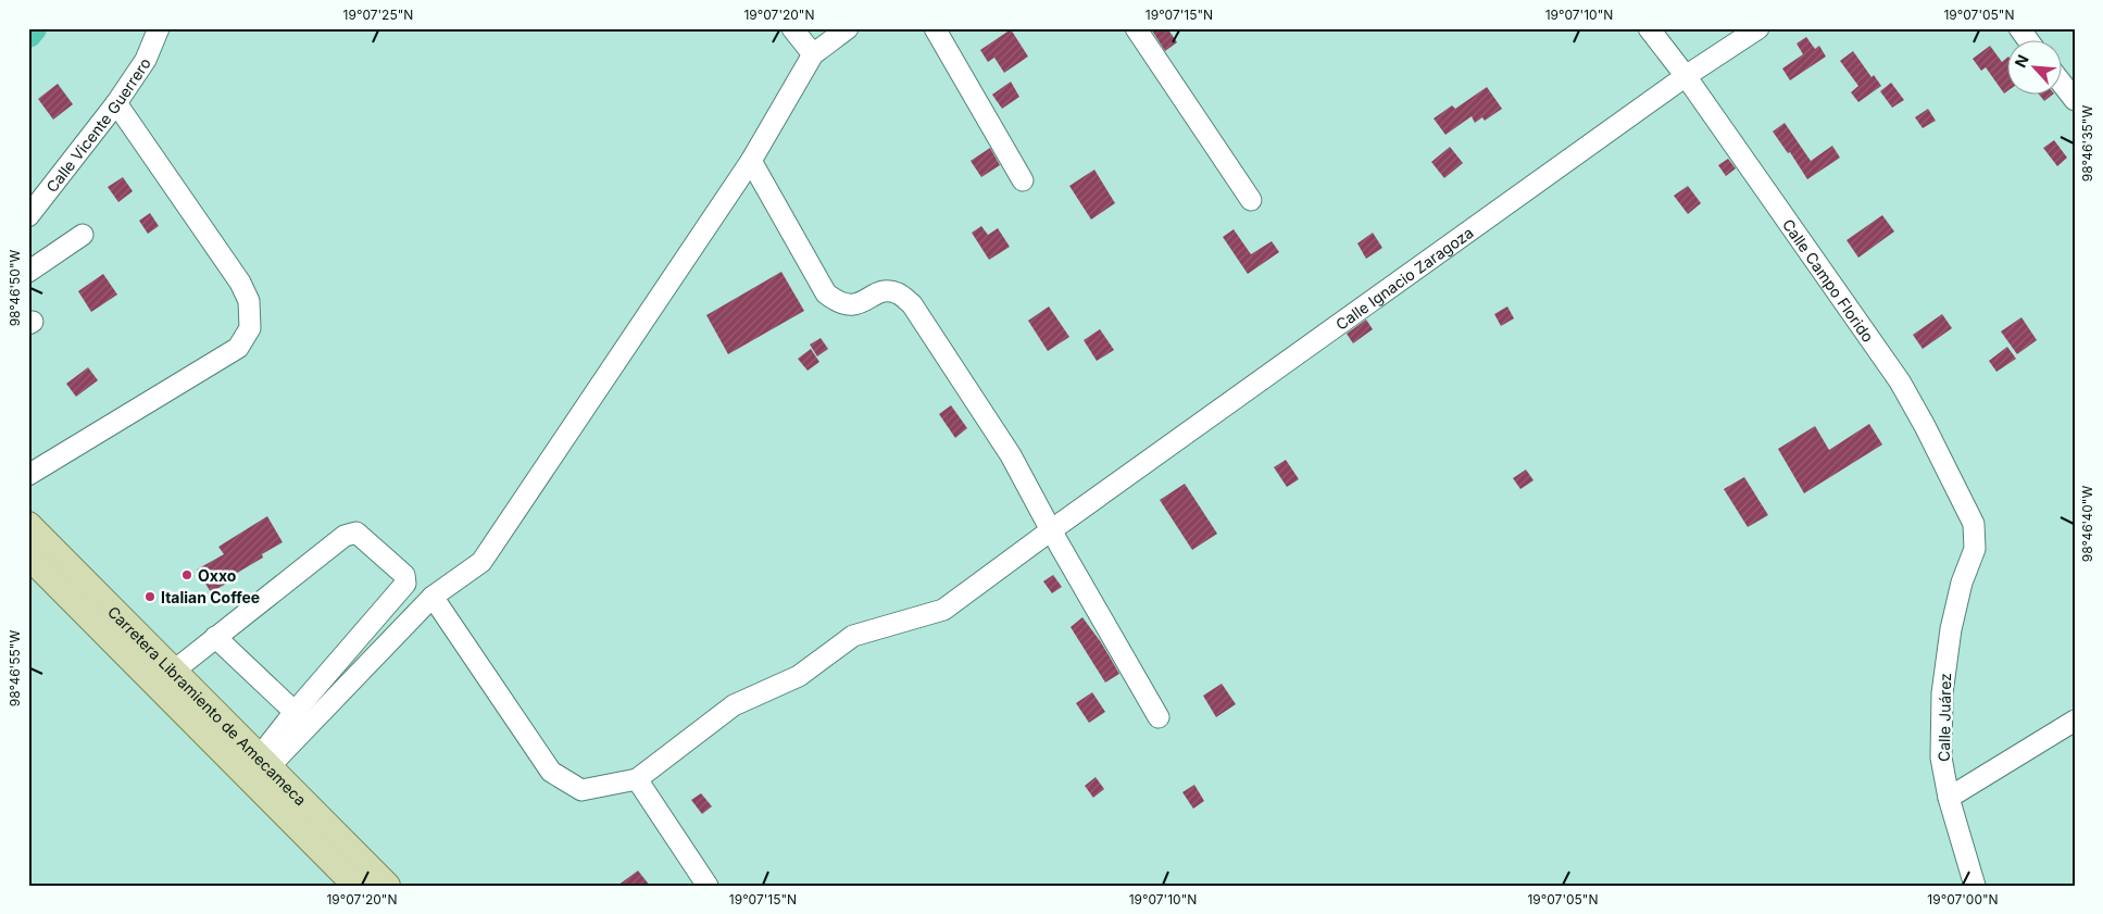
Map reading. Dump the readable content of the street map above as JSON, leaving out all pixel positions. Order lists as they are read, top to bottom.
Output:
{
  "streets": {
    "main road": ["Carretera Libramiento de Amecameca"],
    "street": [
      "Calle Vicente Guerrero",
      "Calle Ignacio Zaragoza",
      "Calle Campo Florido",
      "Calle Juárez"
    ]
  },
  "crossings": [
    ["Calle Ignacio Zaragoza", "Calle Campo Florido"],
    ["Calle Campo Florido", "Calle Juárez"]
  ],
  "places": ["Oxxo", "Italian Coffee"],
  "north": "top left",
  "coordinates": [
    "19°07'25\"N",
    "19°07'20\"N",
    "19°07'15\"N",
    "19°07'10\"N",
    "19°07'05\"N",
    "98°46'35\"W",
    "98°46'50\"W",
    "98°46'40\"W",
    "98°46'55\"W",
    "19°07'00\"N"
  ]
}
